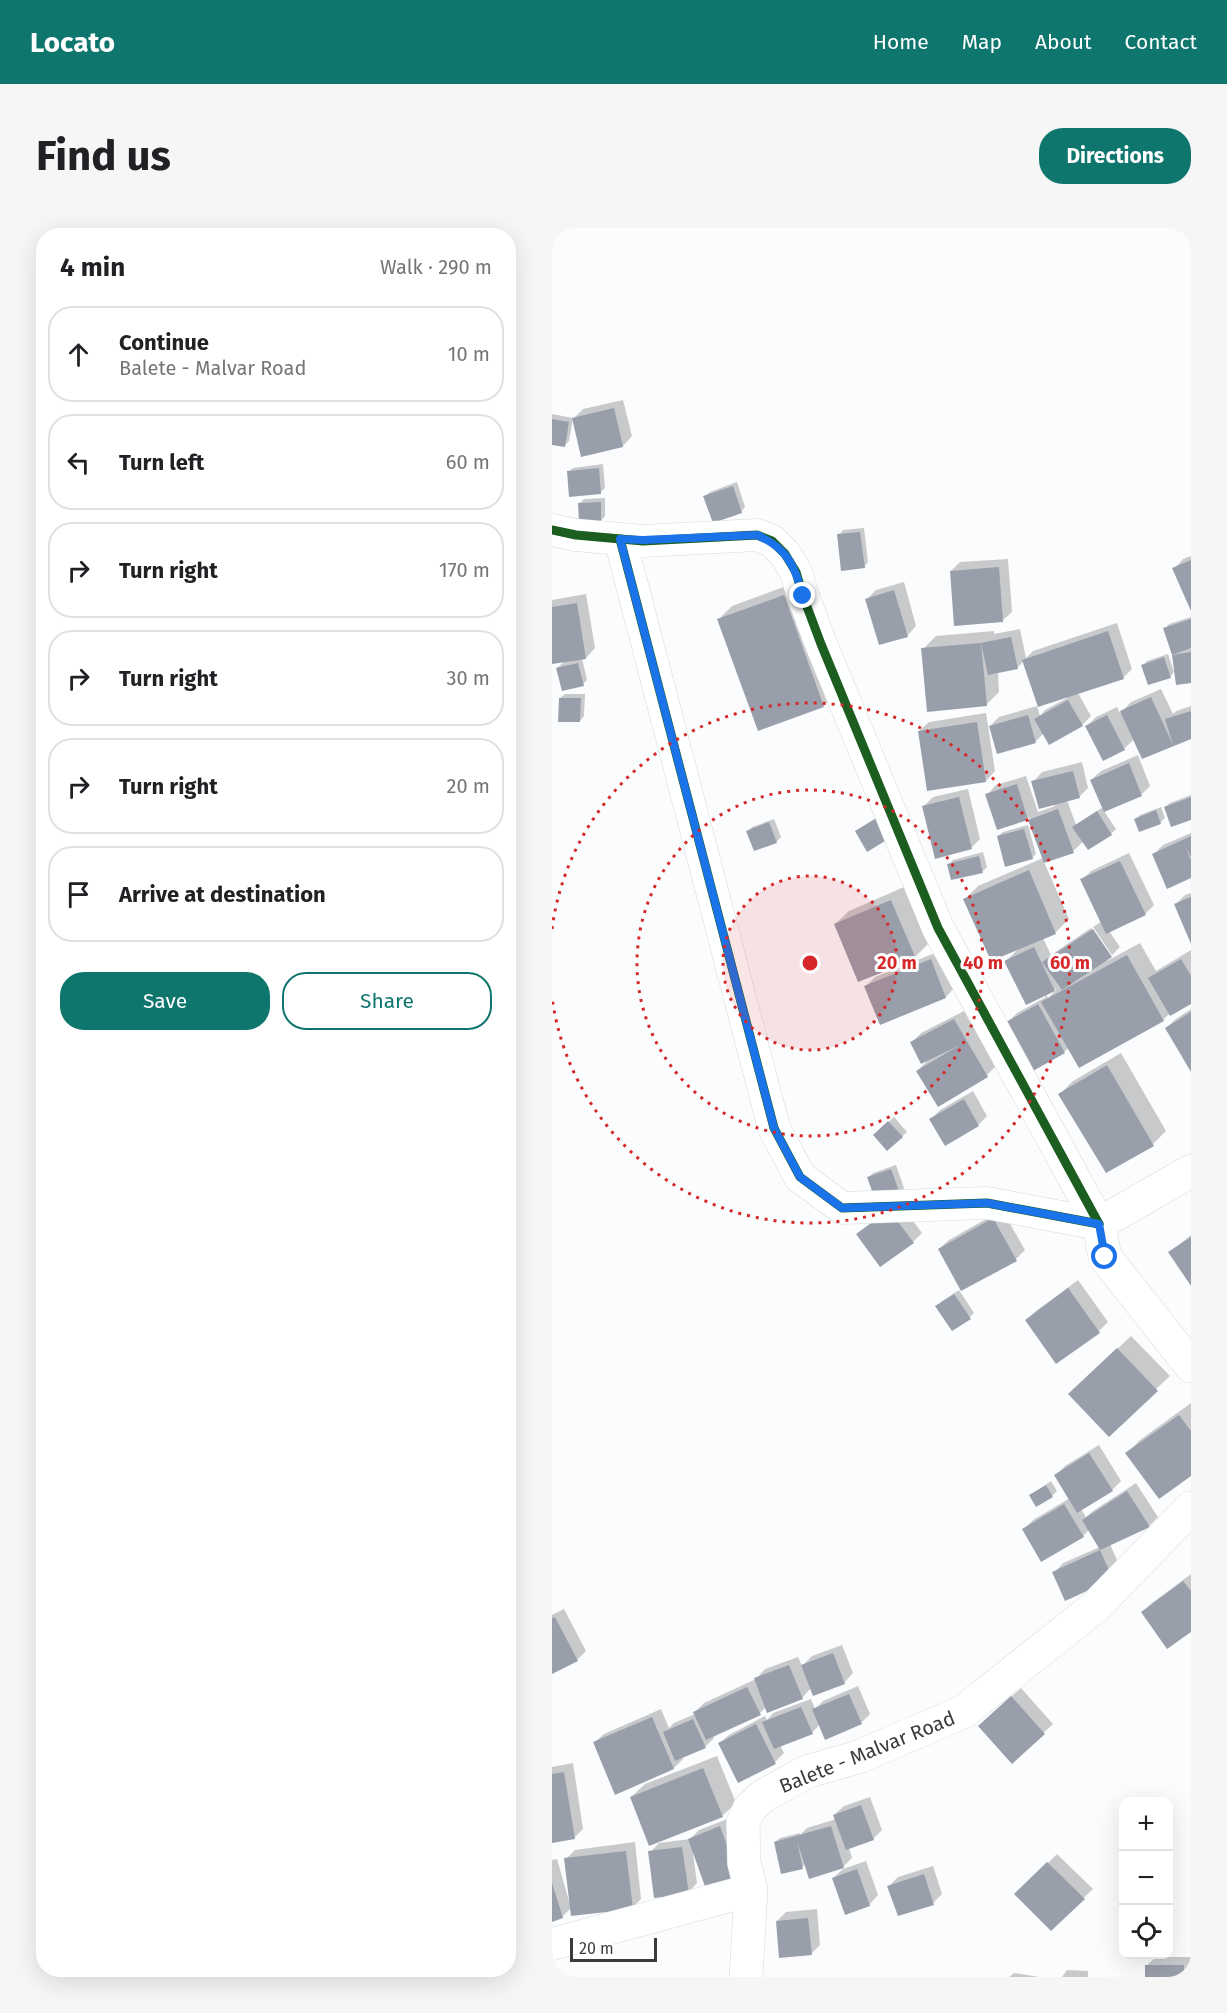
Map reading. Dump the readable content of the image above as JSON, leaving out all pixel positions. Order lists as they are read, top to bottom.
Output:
{
  "streets": {
    "main road": ["Balete - Malvar Road"]
  },
  "scale_bar": "20 m",
  "page": {
    "header": "Locato",
    "nav": [
      "Home",
      "Map",
      "About",
      "Contact"
    ],
    "buttons": [
      "Directions",
      ["Save", "Share"]
    ],
    "title": "Find us",
    "heading": ["4 min", "Walk · 290 m"],
    "list": [
      ["Continue", "Balete - Malvar Road", "10 m"],
      ["Turn left", "60 m"],
      ["Turn right", "170 m"],
      ["Turn right", "30 m"],
      ["Turn right", "20 m"],
      "Arrive at destination"
    ],
    "map_buttons": ["+", "−"],
    "scale": "20 m"
  },
  "rings": ["20 m", "40 m", "60 m"]
}
